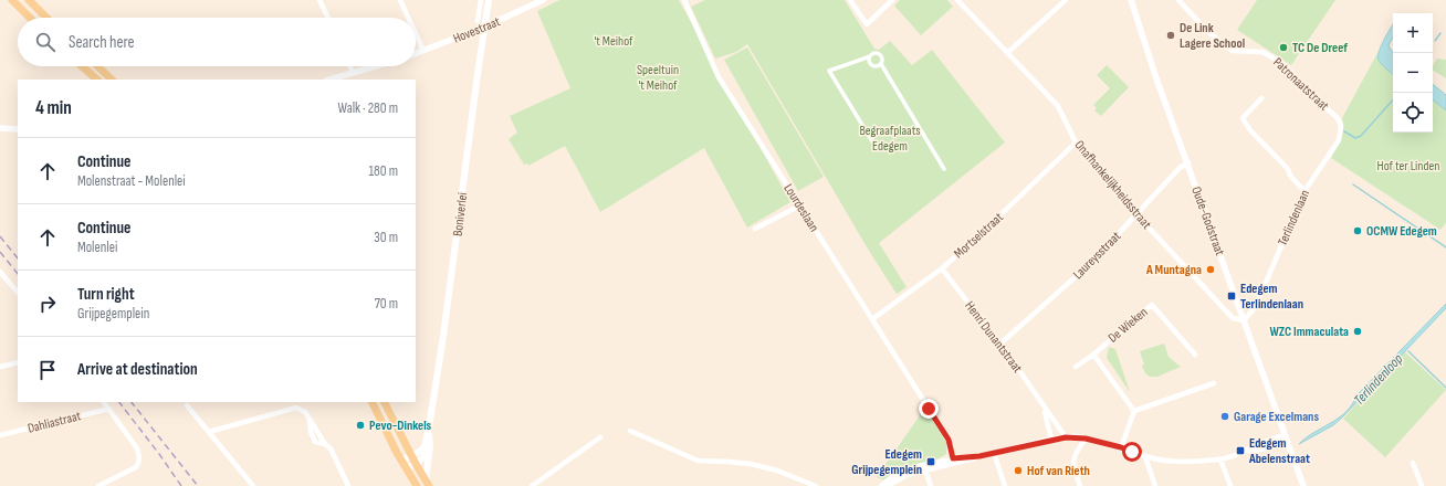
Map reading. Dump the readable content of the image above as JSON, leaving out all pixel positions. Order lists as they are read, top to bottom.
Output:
{
  "streets": {
    "main road": ["Boniverlei"],
    "street": [
      "Hovestraat",
      "Patronaatstraat",
      "Onafhankelijkheidsstraat",
      "Lourdeslaan",
      "Terlindenlaan",
      "Oude-Godstraat",
      "Mortselstraat",
      "Laureysstraat",
      "De Wieken",
      "Henri Dunantstraat",
      "Dahliastraat"
    ]
  },
  "crossings": [
    ["Hovestraat", "Boniverlei"],
    ["Patronaatstraat", "Terlindenlaan"],
    ["Onafhankelijkheidsstraat", "Terlindenlaan"],
    ["Onafhankelijkheidsstraat", "Oude-Godstraat"],
    ["Onafhankelijkheidsstraat", "Mortselstraat"],
    ["Onafhankelijkheidsstraat", "Laureysstraat"],
    ["Lourdeslaan", "Mortselstraat"],
    ["Terlindenlaan", "Oude-Godstraat"],
    ["Oude-Godstraat", "Laureysstraat"],
    ["Mortselstraat", "Henri Dunantstraat"],
    ["Laureysstraat", "Henri Dunantstraat"]
  ],
  "water": ["Terlindenloop"],
  "parks": [
    "'t Meihof",
    "Speeltuin 't Meihof",
    "Begraafplaats Edegem",
    "Hof ter Linden"
  ],
  "places": {
    "other": [
      "De Link Lagere School",
      "TC De Dreef",
      "OCMW Edegem",
      "A Muntagna",
      "WZC Immaculata",
      "Garage Excelmans",
      "Pevo-Dinkels",
      "Hof van Rieth"
    ],
    "transit": ["Edegem Terlindenlaan", "Edegem Abelenstraat", "Edegem Grijpegemplein"]
  },
  "page": {
    "map_buttons": ["+", "−"],
    "search": "Search here",
    "heading": ["4 min", "Walk · 280 m"],
    "list": [
      ["Continue", "Molenstraat - Molenlei", "180 m"],
      ["Continue", "Molenlei", "30 m"],
      ["Turn right", "Grijpegemplein", "70 m"],
      "Arrive at destination"
    ]
  }
}
